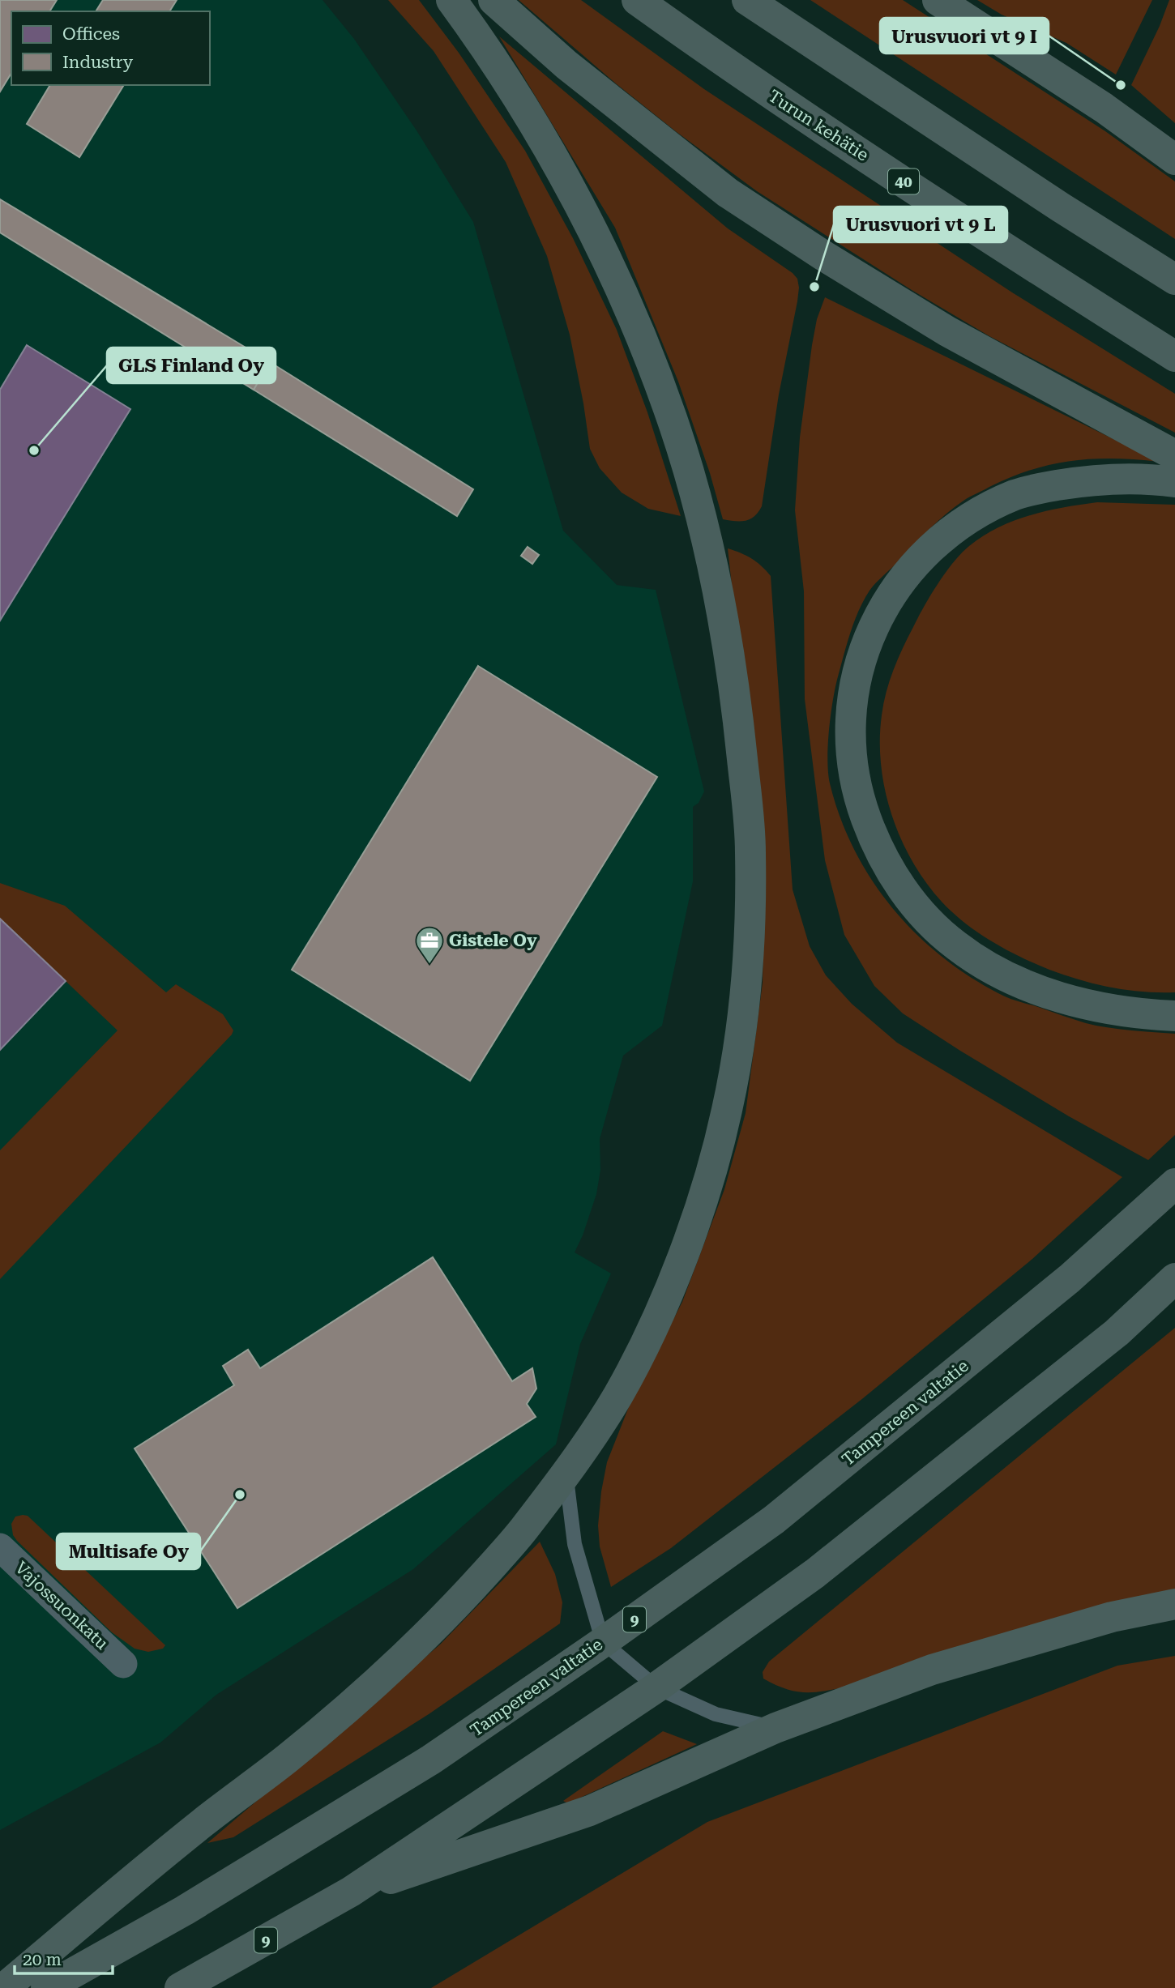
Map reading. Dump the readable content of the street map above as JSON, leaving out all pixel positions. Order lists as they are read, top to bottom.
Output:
{
  "streets": {
    "highway": [
      "Turun kehätie",
      "40",
      "Tampereen valtatie",
      "9"
    ],
    "street": ["Vajossuonkatu"]
  },
  "places": {
    "other": [
      "Urusvuori vt 9 I",
      "Urusvuori vt 9 L",
      "GLS Finland Oy",
      "Multisafe Oy"
    ],
    "office": ["Gistele Oy"]
  },
  "legend": ["Offices", "Industry"],
  "scale_bar": "20 m"
}
